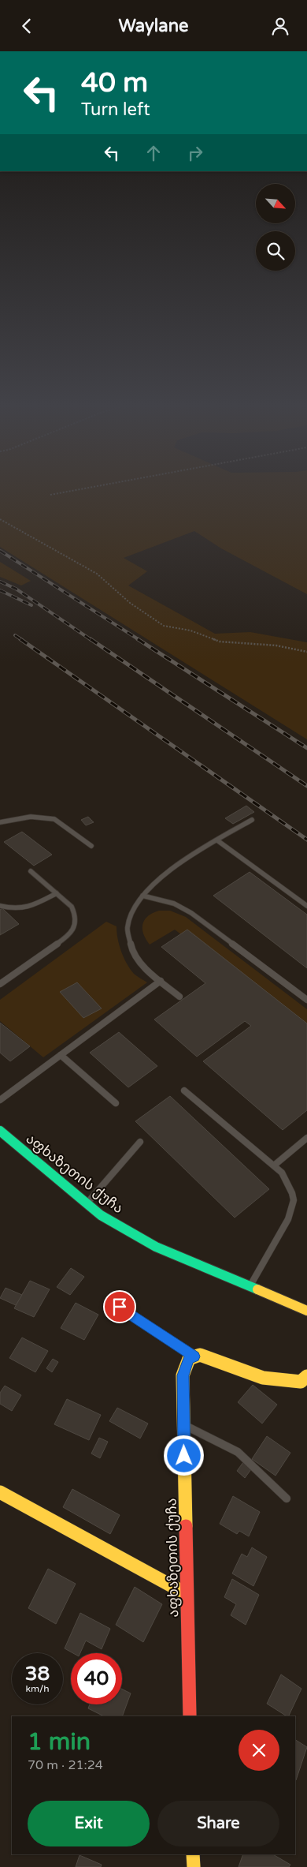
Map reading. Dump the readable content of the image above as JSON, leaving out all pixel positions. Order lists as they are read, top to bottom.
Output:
{
  "streets": {
    "street": ["აფხაზეთის ქუჩა"]
  },
  "north": "bottom right",
  "page": {
    "header": "Waylane",
    "turn": ["40 m", "Turn left"],
    "speed": "38 km/h",
    "limit": "40",
    "heading": ["1 min", "70 m · 21:24"],
    "buttons": ["Exit", "Share"]
  }
}
